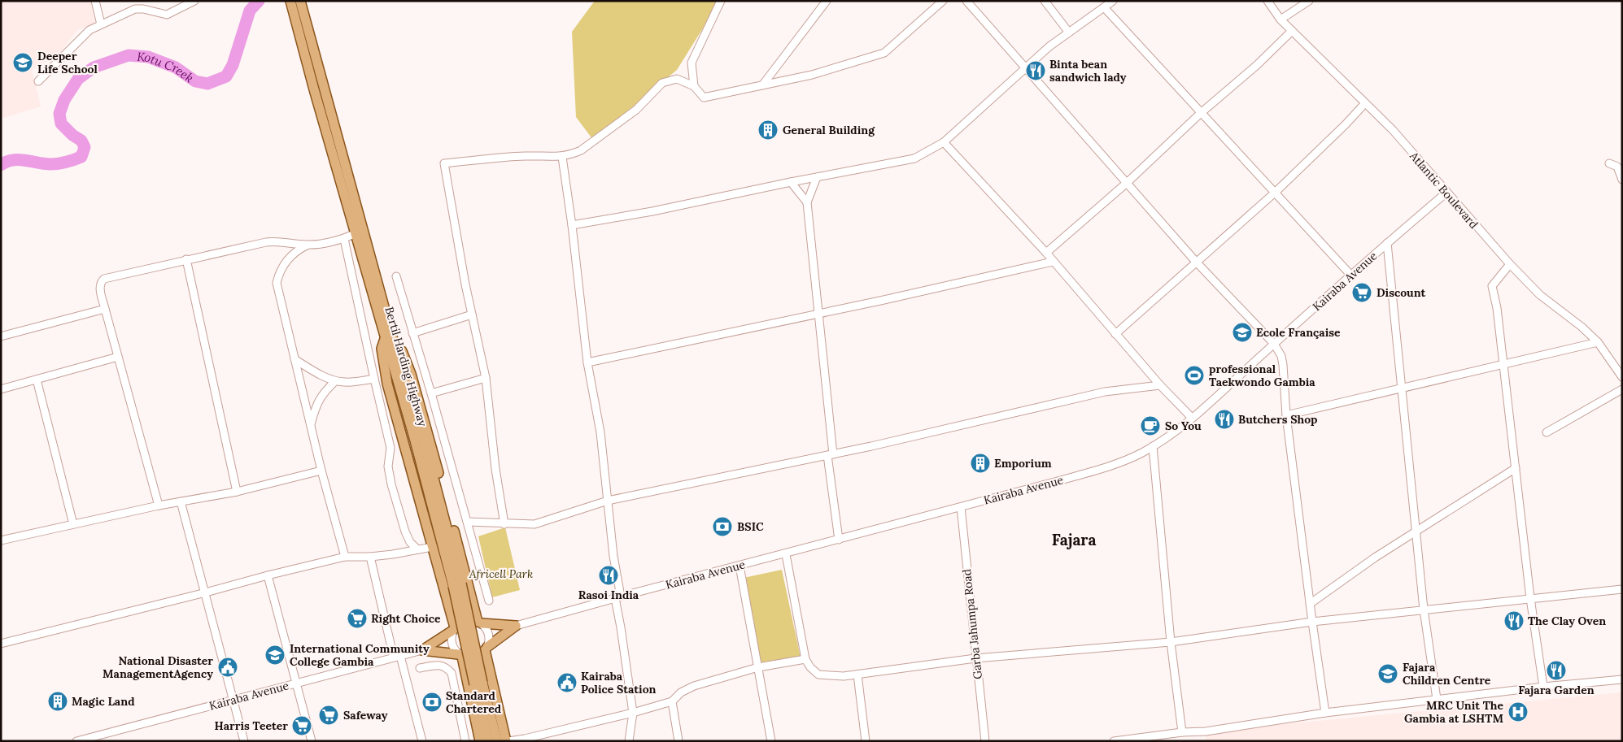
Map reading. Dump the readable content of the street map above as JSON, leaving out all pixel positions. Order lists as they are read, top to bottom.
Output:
{
  "streets": {
    "main road": ["Bertil Harding Highway"],
    "street": ["Atlantic Boulevard", "Kairaba Avenue", "Garba Jahumpa Road"]
  },
  "crossings": [
    ["Atlantic Boulevard", "Kairaba Avenue"],
    ["Kairaba Avenue", "Garba Jahumpa Road"]
  ],
  "districts": ["Fajara"],
  "water": ["Kotu Creek"],
  "parks": ["Africell Park"],
  "places": {
    "school or university": [
      "Deeper Life School",
      "Ecole Française",
      "International Community College Gambia",
      "Fajara Children Centre"
    ],
    "restaurant": [
      "Binta bean sandwich lady",
      "Butchers Shop",
      "Rasoi India",
      "The Clay Oven",
      "Fajara Garden"
    ],
    "building": ["General Building", "Emporium", "Magic Land"],
    "supermarket": [
      "Discount",
      "Right Choice",
      "Safeway",
      "Harris Teeter"
    ],
    "sports": ["professional Taekwondo Gambia"],
    "cafe": ["So You"],
    "bank": ["BSIC", "Standard Chartered"],
    "public building": ["National Disaster ManagementAgency", "Kairaba Police Station"],
    "hospital": ["MRC Unit The Gambia at LSHTM"]
  }
}
